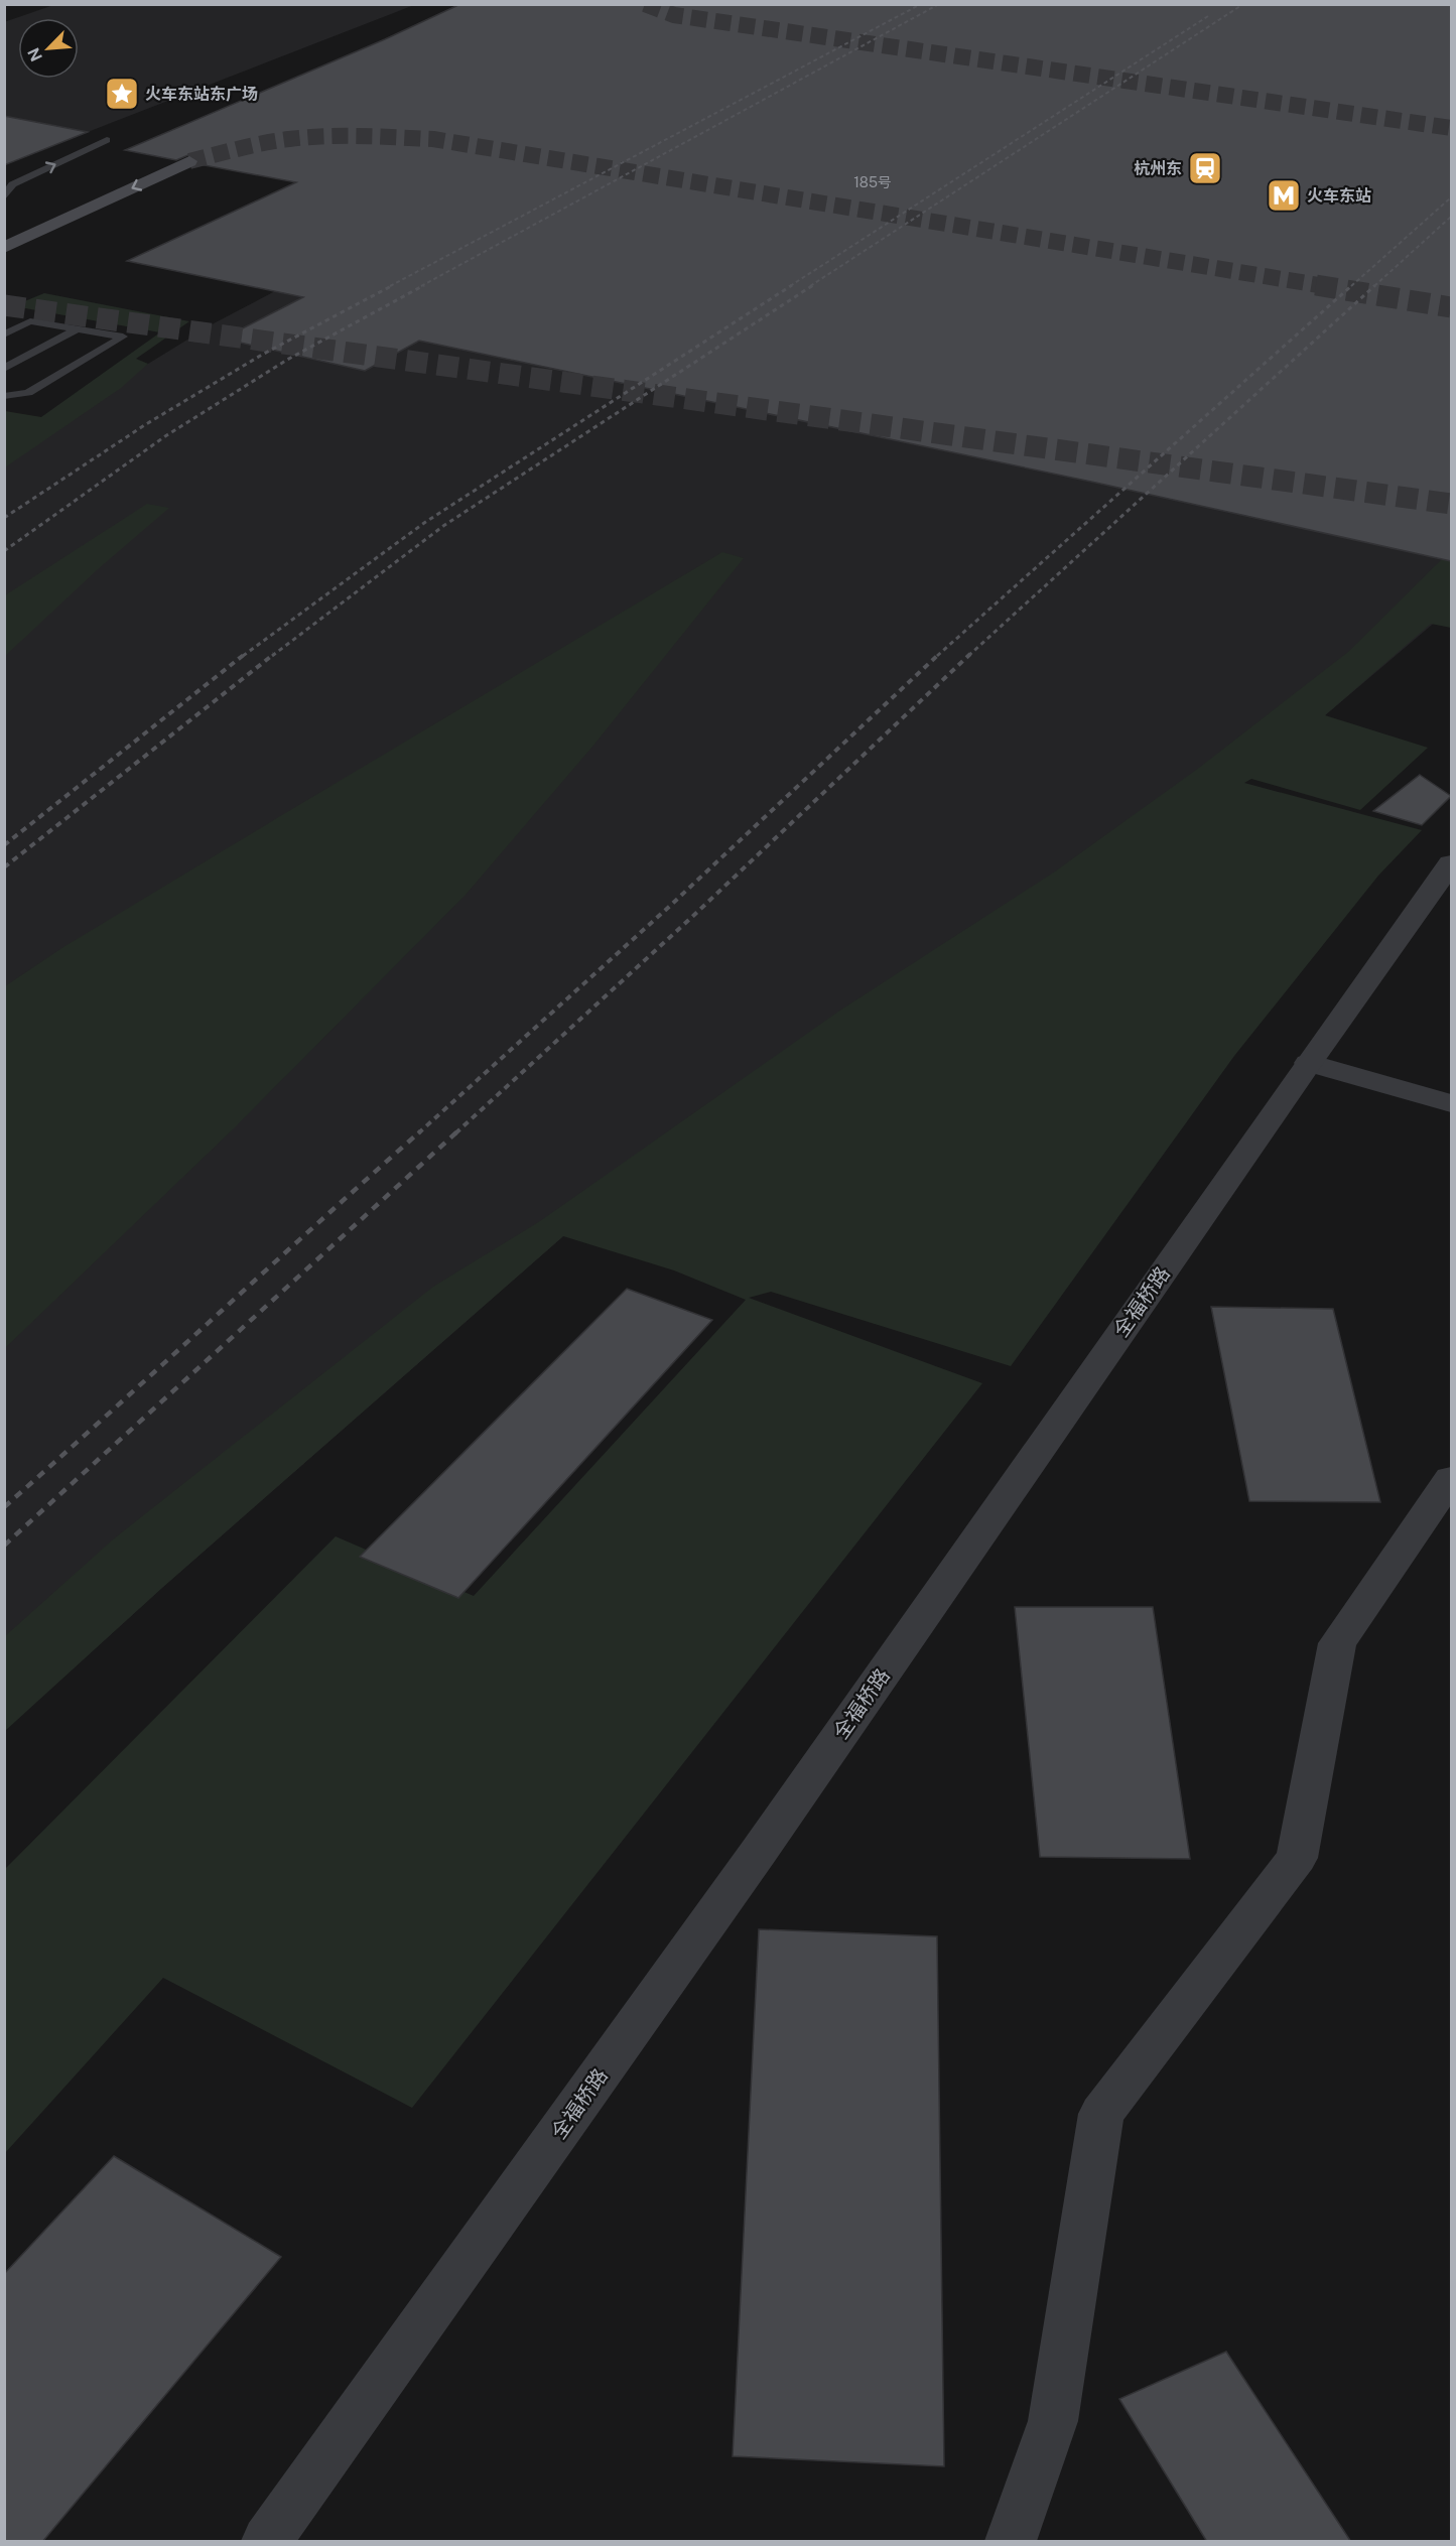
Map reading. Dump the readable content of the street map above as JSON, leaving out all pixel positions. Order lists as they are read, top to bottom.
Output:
{
  "streets": {
    "street": ["全福桥路"]
  },
  "places": {
    "place": ["火车东站东广场"],
    "station": ["杭州东"],
    "metro station": ["火车东站"]
  },
  "house_numbers": ["185号"],
  "north": "bottom left"
}
